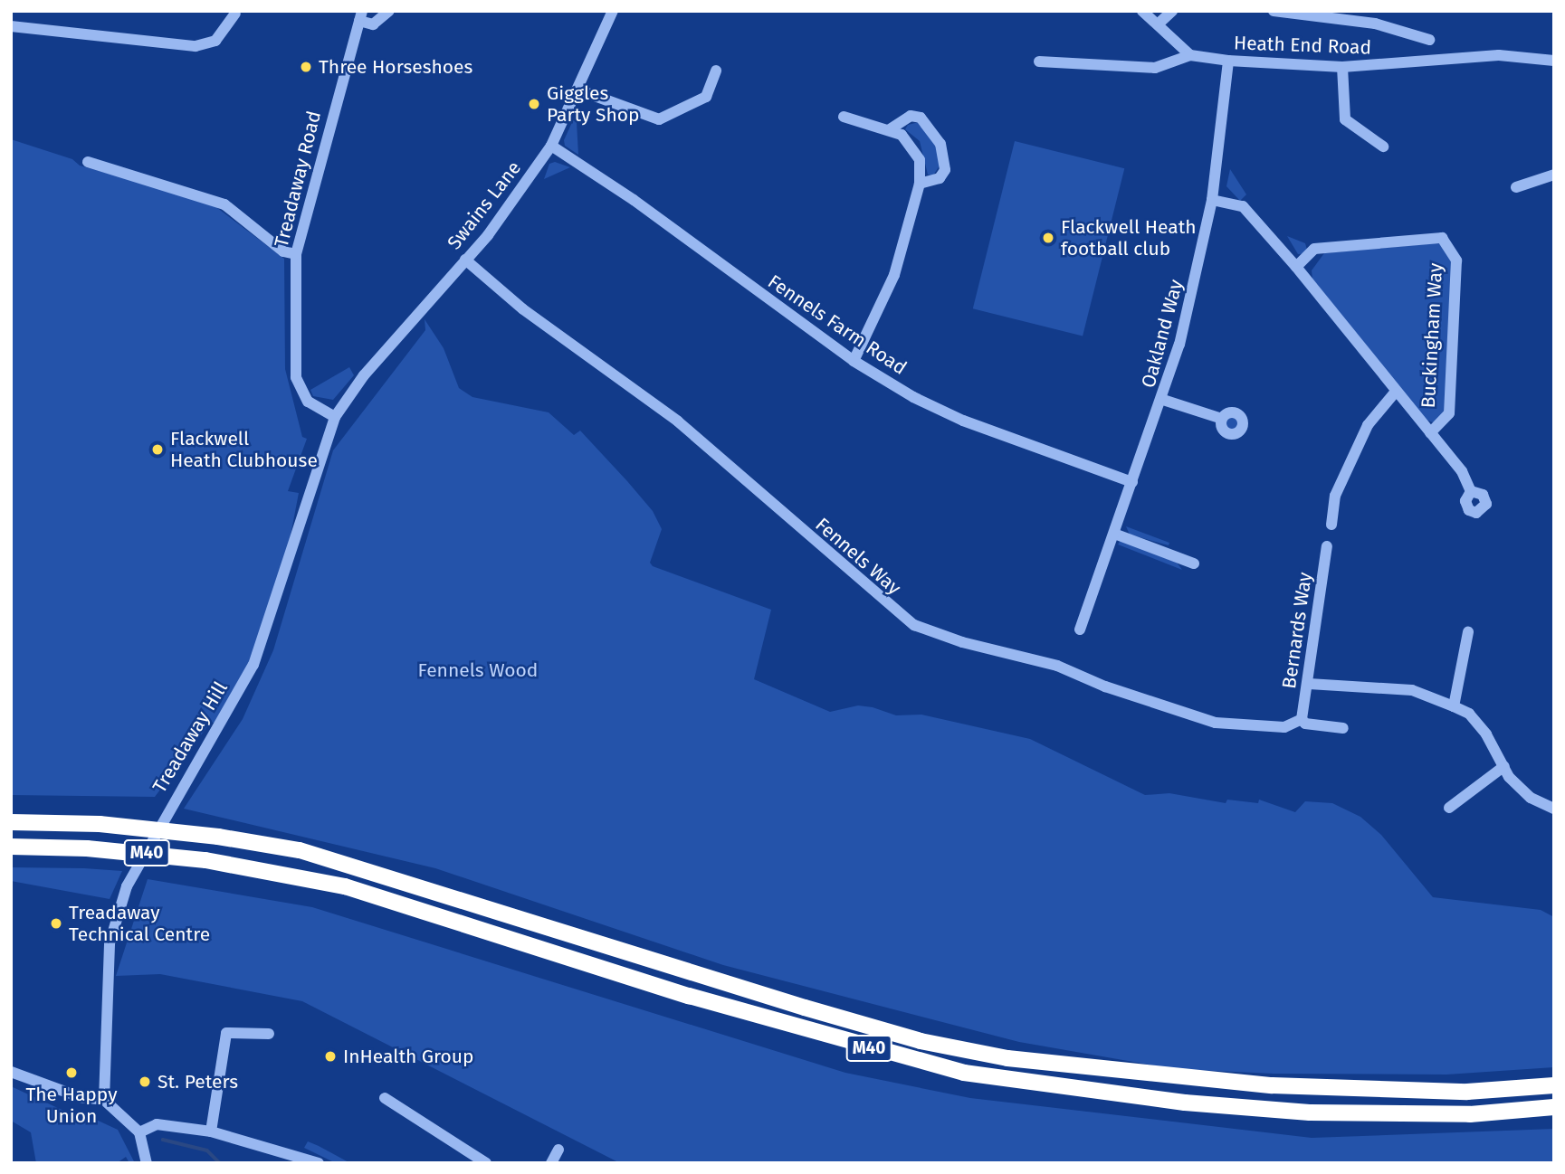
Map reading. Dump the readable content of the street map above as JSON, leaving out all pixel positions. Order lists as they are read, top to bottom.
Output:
{
  "streets": {
    "highway": ["M40"],
    "street": [
      "Heath End Road",
      "Treadaway Road",
      "Swains Lane",
      "Fennels Farm Road",
      "Oakland Way",
      "Buckingham Way",
      "Fennels Way",
      "Bernards Way",
      "Treadaway Hill"
    ]
  },
  "crossings": [
    ["Heath End Road", "Oakland Way"],
    ["Treadaway Road", "Treadaway Hill"],
    ["Swains Lane", "Fennels Farm Road"],
    ["Swains Lane", "Fennels Way"],
    ["Swains Lane", "Treadaway Hill"],
    ["Fennels Farm Road", "Oakland Way"],
    ["Oakland Way", "Buckingham Way"],
    ["Fennels Way", "Bernards Way"]
  ],
  "parks": ["Fennels Wood"],
  "places": [
    "Three Horseshoes",
    "Giggles Party Shop",
    "Flackwell Heath football club",
    "Flackwell Heath Clubhouse",
    "Treadaway Technical Centre",
    "InHealth Group",
    "The Happy Union",
    "St. Peters"
  ]
}
